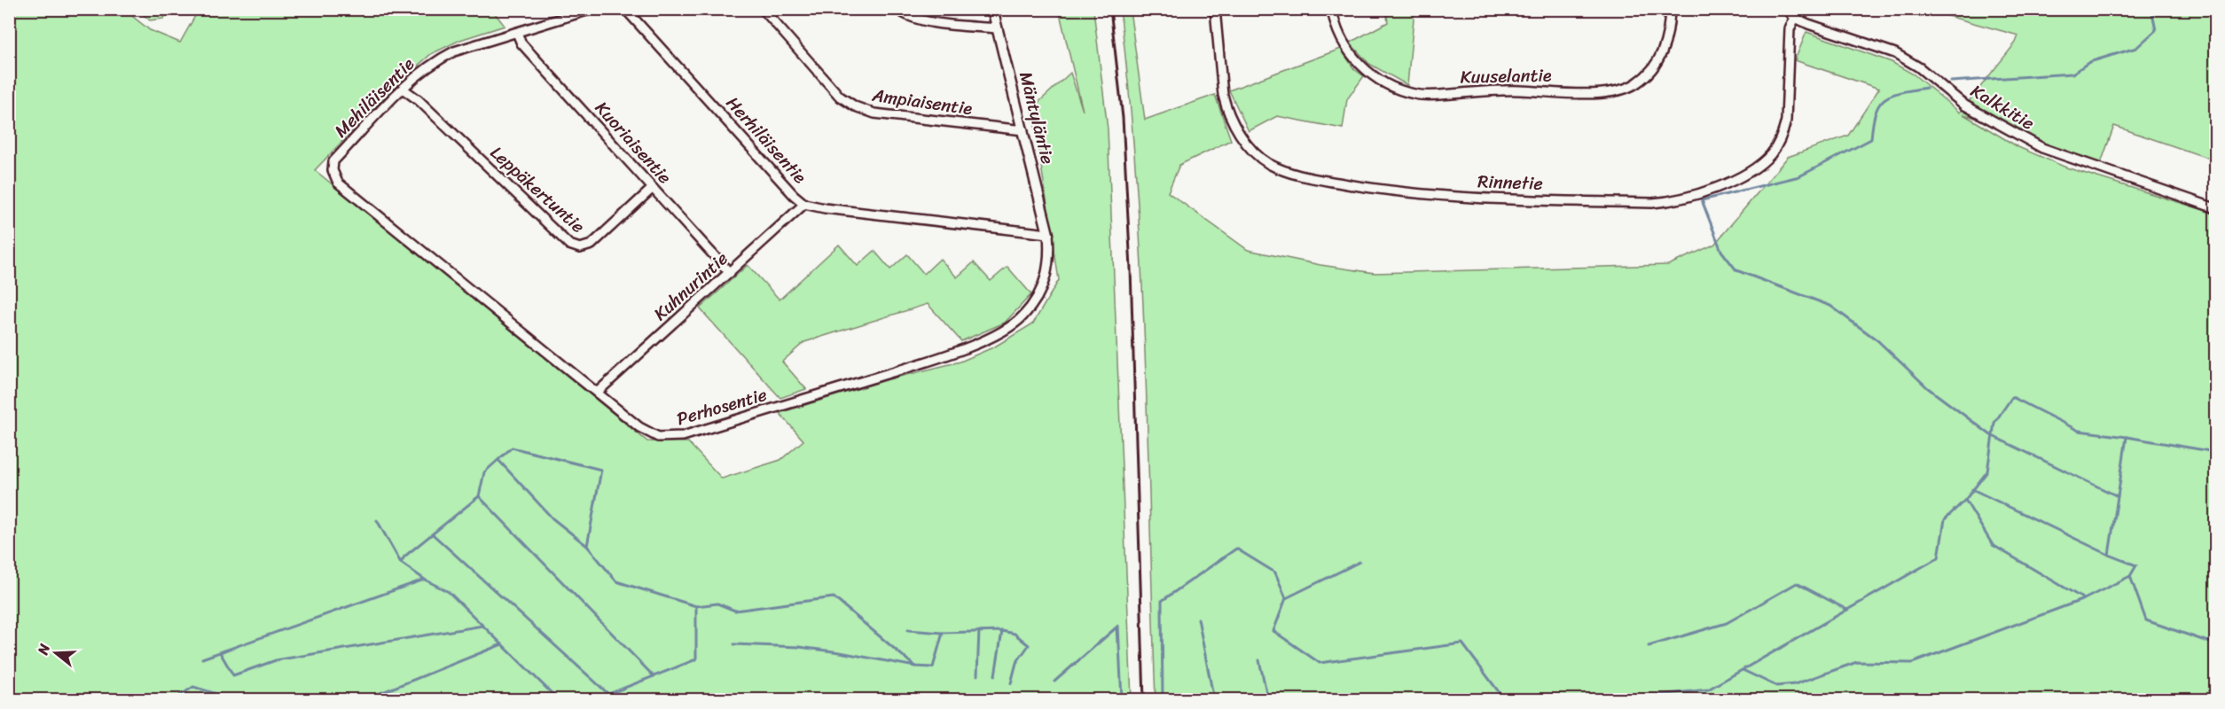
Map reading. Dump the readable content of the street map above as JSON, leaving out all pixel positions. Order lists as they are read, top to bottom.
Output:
{
  "streets": {
    "street": [
      "Kuuselantie",
      "Mehiläisentie",
      "Ampiaisentie",
      "Kalkkitie",
      "Mäntyläntie",
      "Herhiläisentie",
      "Kuoriaisentie",
      "Rinnetie",
      "Leppäkertuntie",
      "Kuhnurintie",
      "Perhosentie"
    ]
  },
  "crossings": [
    ["Mehiläisentie", "Kuoriaisentie"],
    ["Mehiläisentie", "Leppäkertuntie"],
    ["Mehiläisentie", "Perhosentie"],
    ["Ampiaisentie", "Mäntyläntie"],
    ["Kalkkitie", "Rinnetie"],
    ["Mäntyläntie", "Herhiläisentie"],
    ["Mäntyläntie", "Perhosentie"],
    ["Herhiläisentie", "Kuhnurintie"],
    ["Herhiläisentie", "Perhosentie"],
    ["Kuoriaisentie", "Leppäkertuntie"],
    ["Kuoriaisentie", "Kuhnurintie"],
    ["Kuhnurintie", "Perhosentie"]
  ],
  "north": "left"
}
